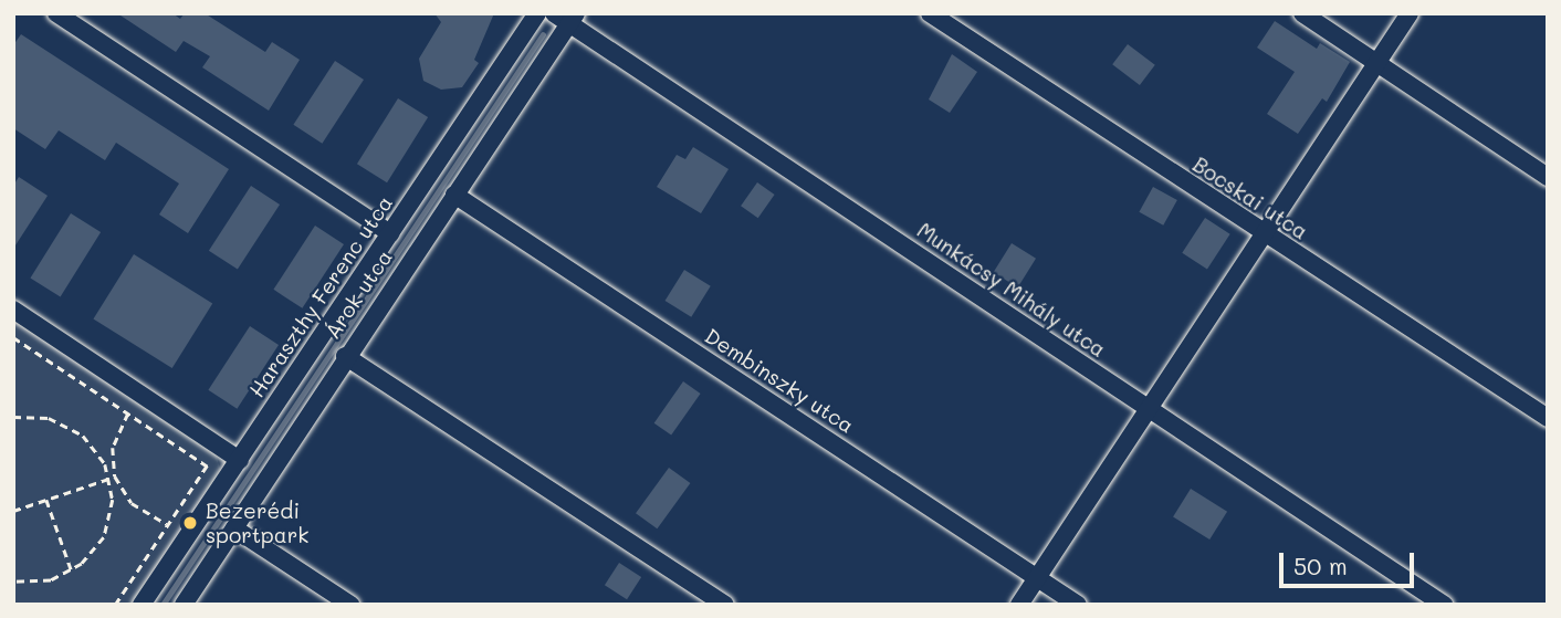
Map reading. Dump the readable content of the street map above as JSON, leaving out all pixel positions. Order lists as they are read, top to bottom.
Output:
{
  "streets": {
    "street": [
      "Bocskai utca",
      "Munkácsy Mihály utca",
      "Árok utca",
      "Haraszthy Ferenc utca",
      "Dembinszky utca"
    ]
  },
  "crossings": [
    ["Munkácsy Mihály utca", "Árok utca"],
    ["Árok utca", "Dembinszky utca"]
  ],
  "places": ["Bezerédi sportpark"],
  "scale_bar": "50 m"
}
